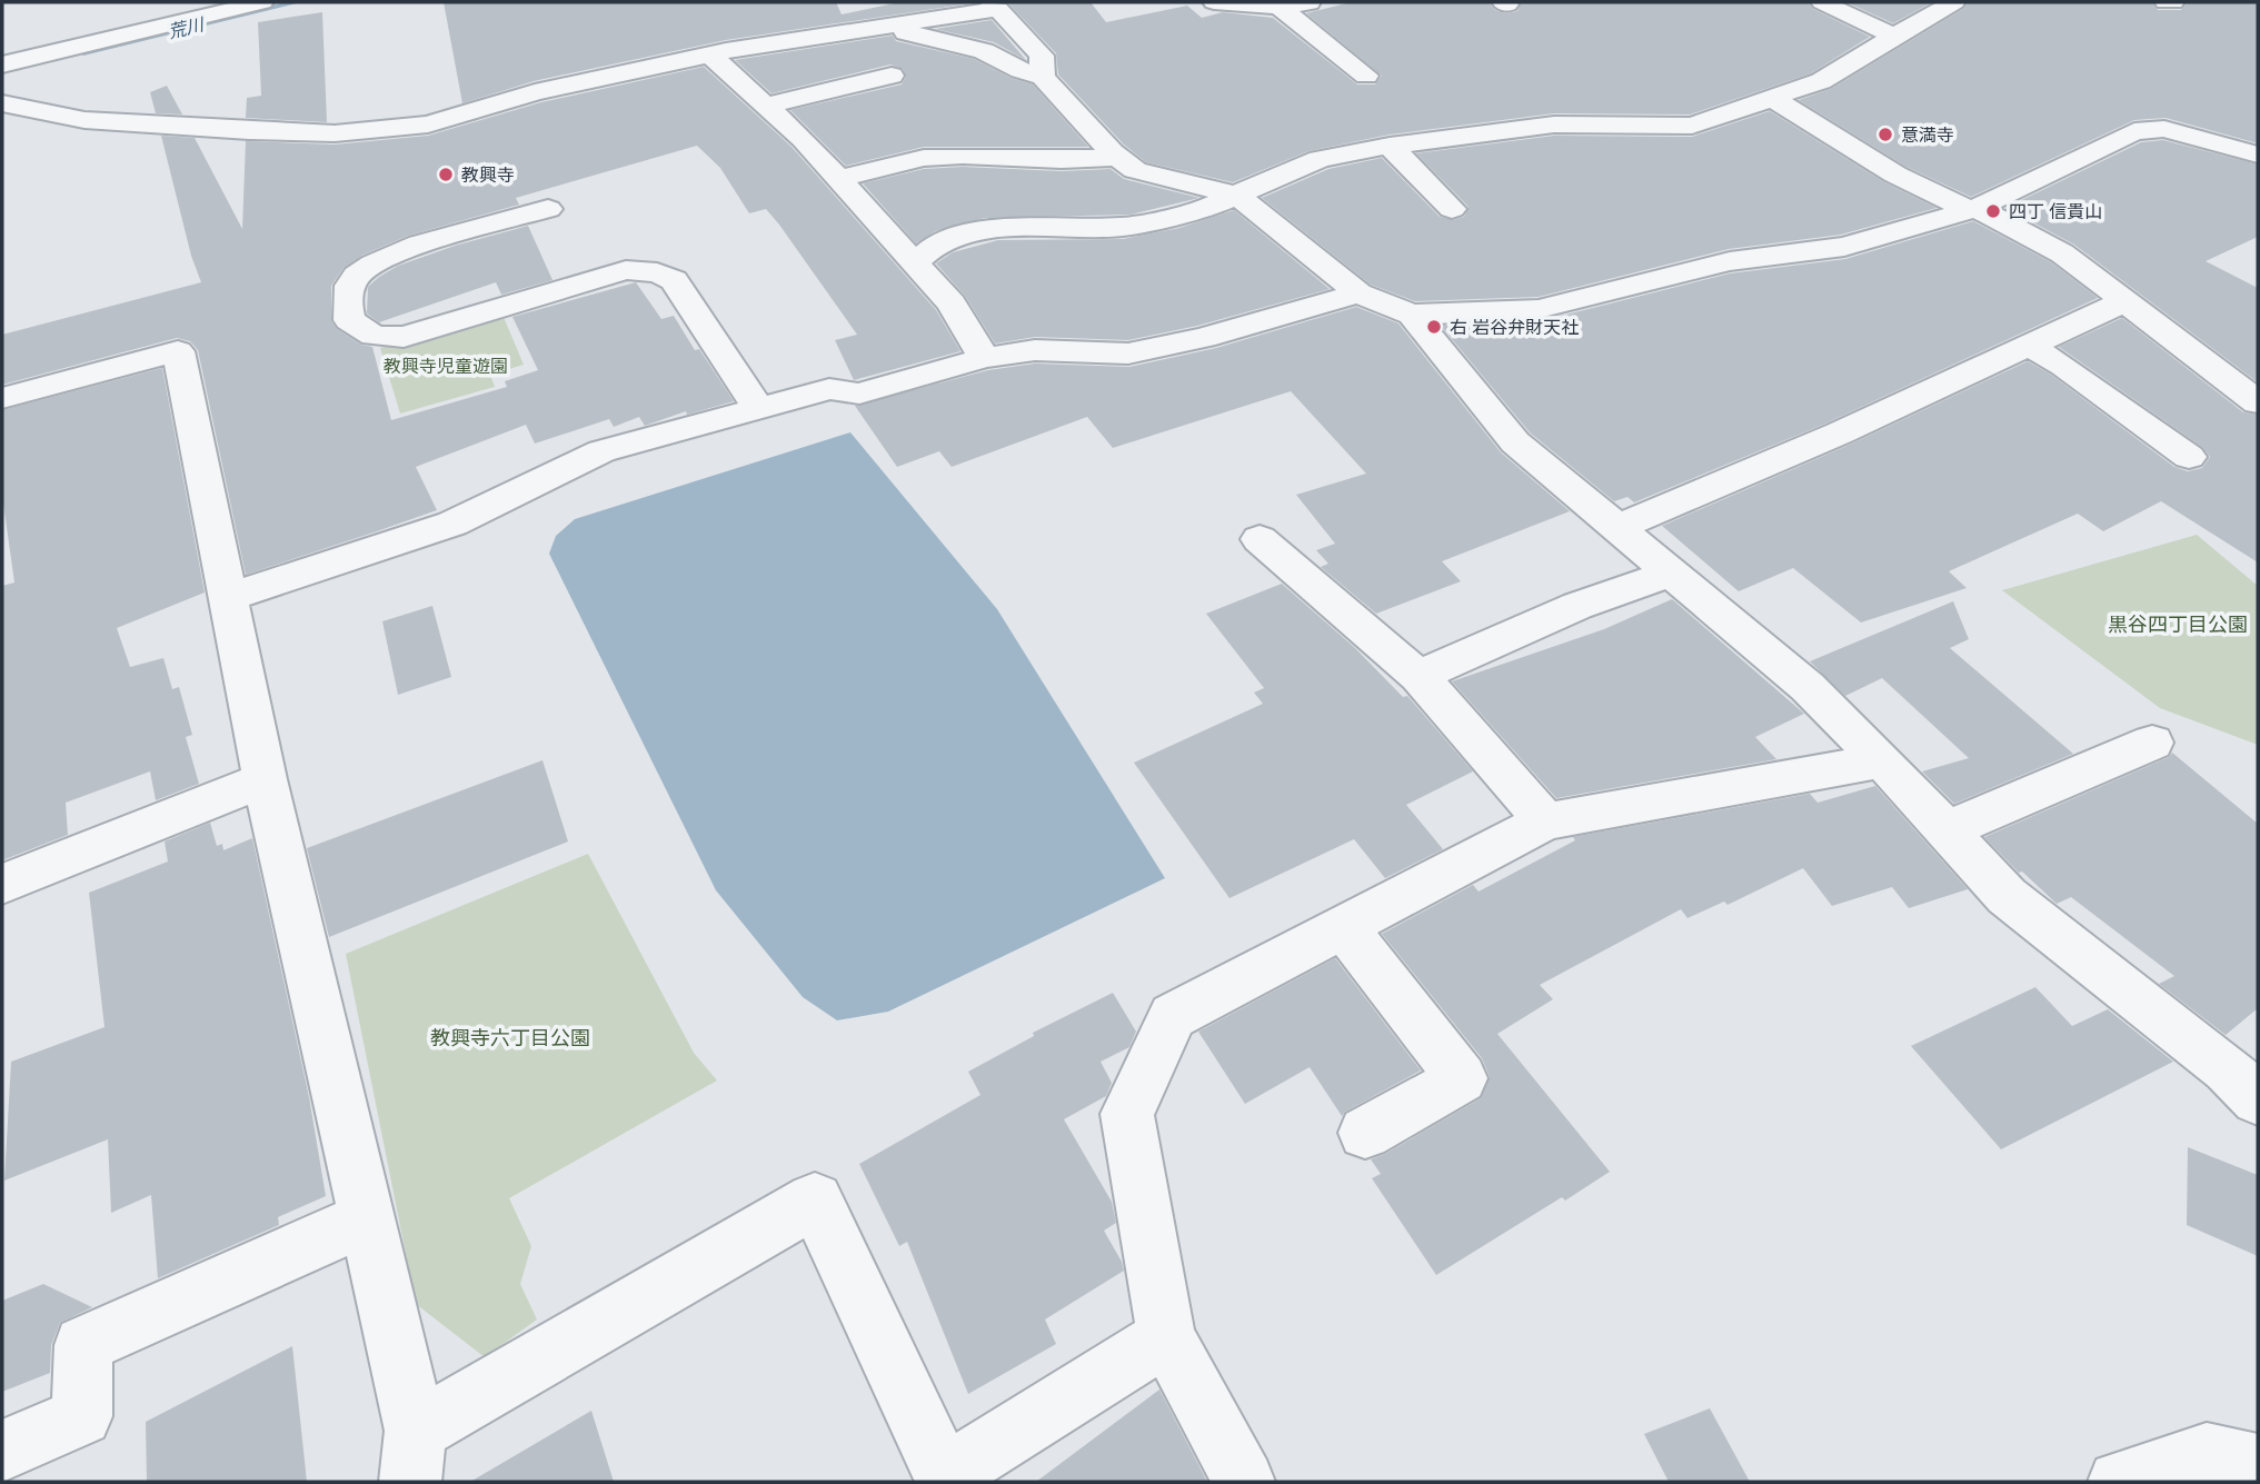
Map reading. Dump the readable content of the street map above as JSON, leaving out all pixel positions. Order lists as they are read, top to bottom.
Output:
{
  "water": ["荒川"],
  "parks": ["教興寺児童遊園", "黒谷四丁目公園", "教興寺六丁目公園"],
  "places": [
    "意満寺",
    "教興寺",
    "四丁 信貴山",
    "右 岩谷弁財天社"
  ]
}
